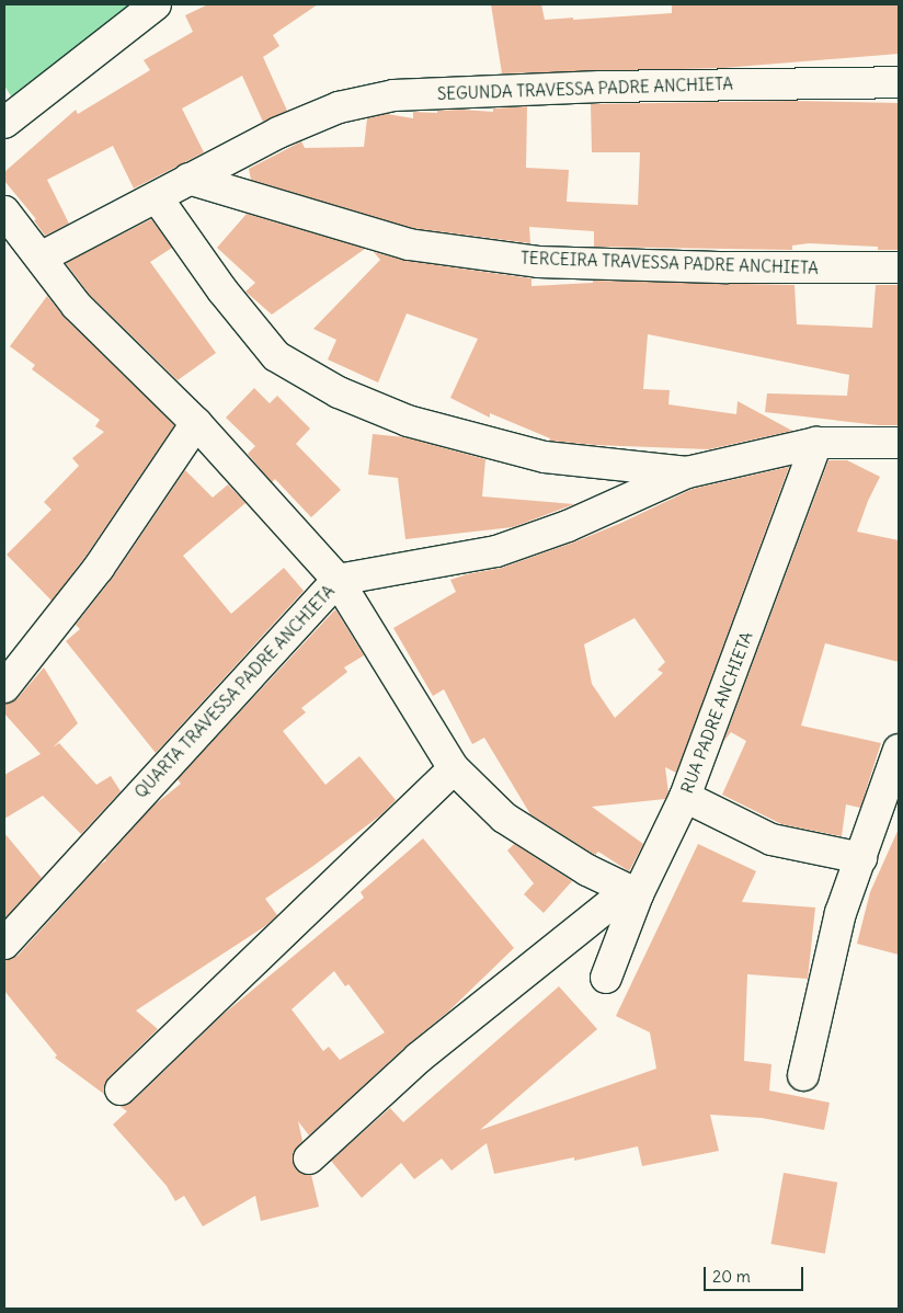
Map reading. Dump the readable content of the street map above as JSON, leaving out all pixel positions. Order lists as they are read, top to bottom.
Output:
{
  "streets": {
    "street": [
      "SEGUNDA TRAVESSA PADRE ANCHIETA",
      "TERCEIRA TRAVESSA PADRE ANCHIETA",
      "QUARTA TRAVESSA PADRE ANCHIETA",
      "RUA PADRE ANCHIETA"
    ]
  },
  "crossings": [
    ["SEGUNDA TRAVESSA PADRE ANCHIETA", "TERCEIRA TRAVESSA PADRE ANCHIETA"],
    ["QUARTA TRAVESSA PADRE ANCHIETA", "RUA PADRE ANCHIETA"]
  ],
  "scale_bar": "20 m"
}
